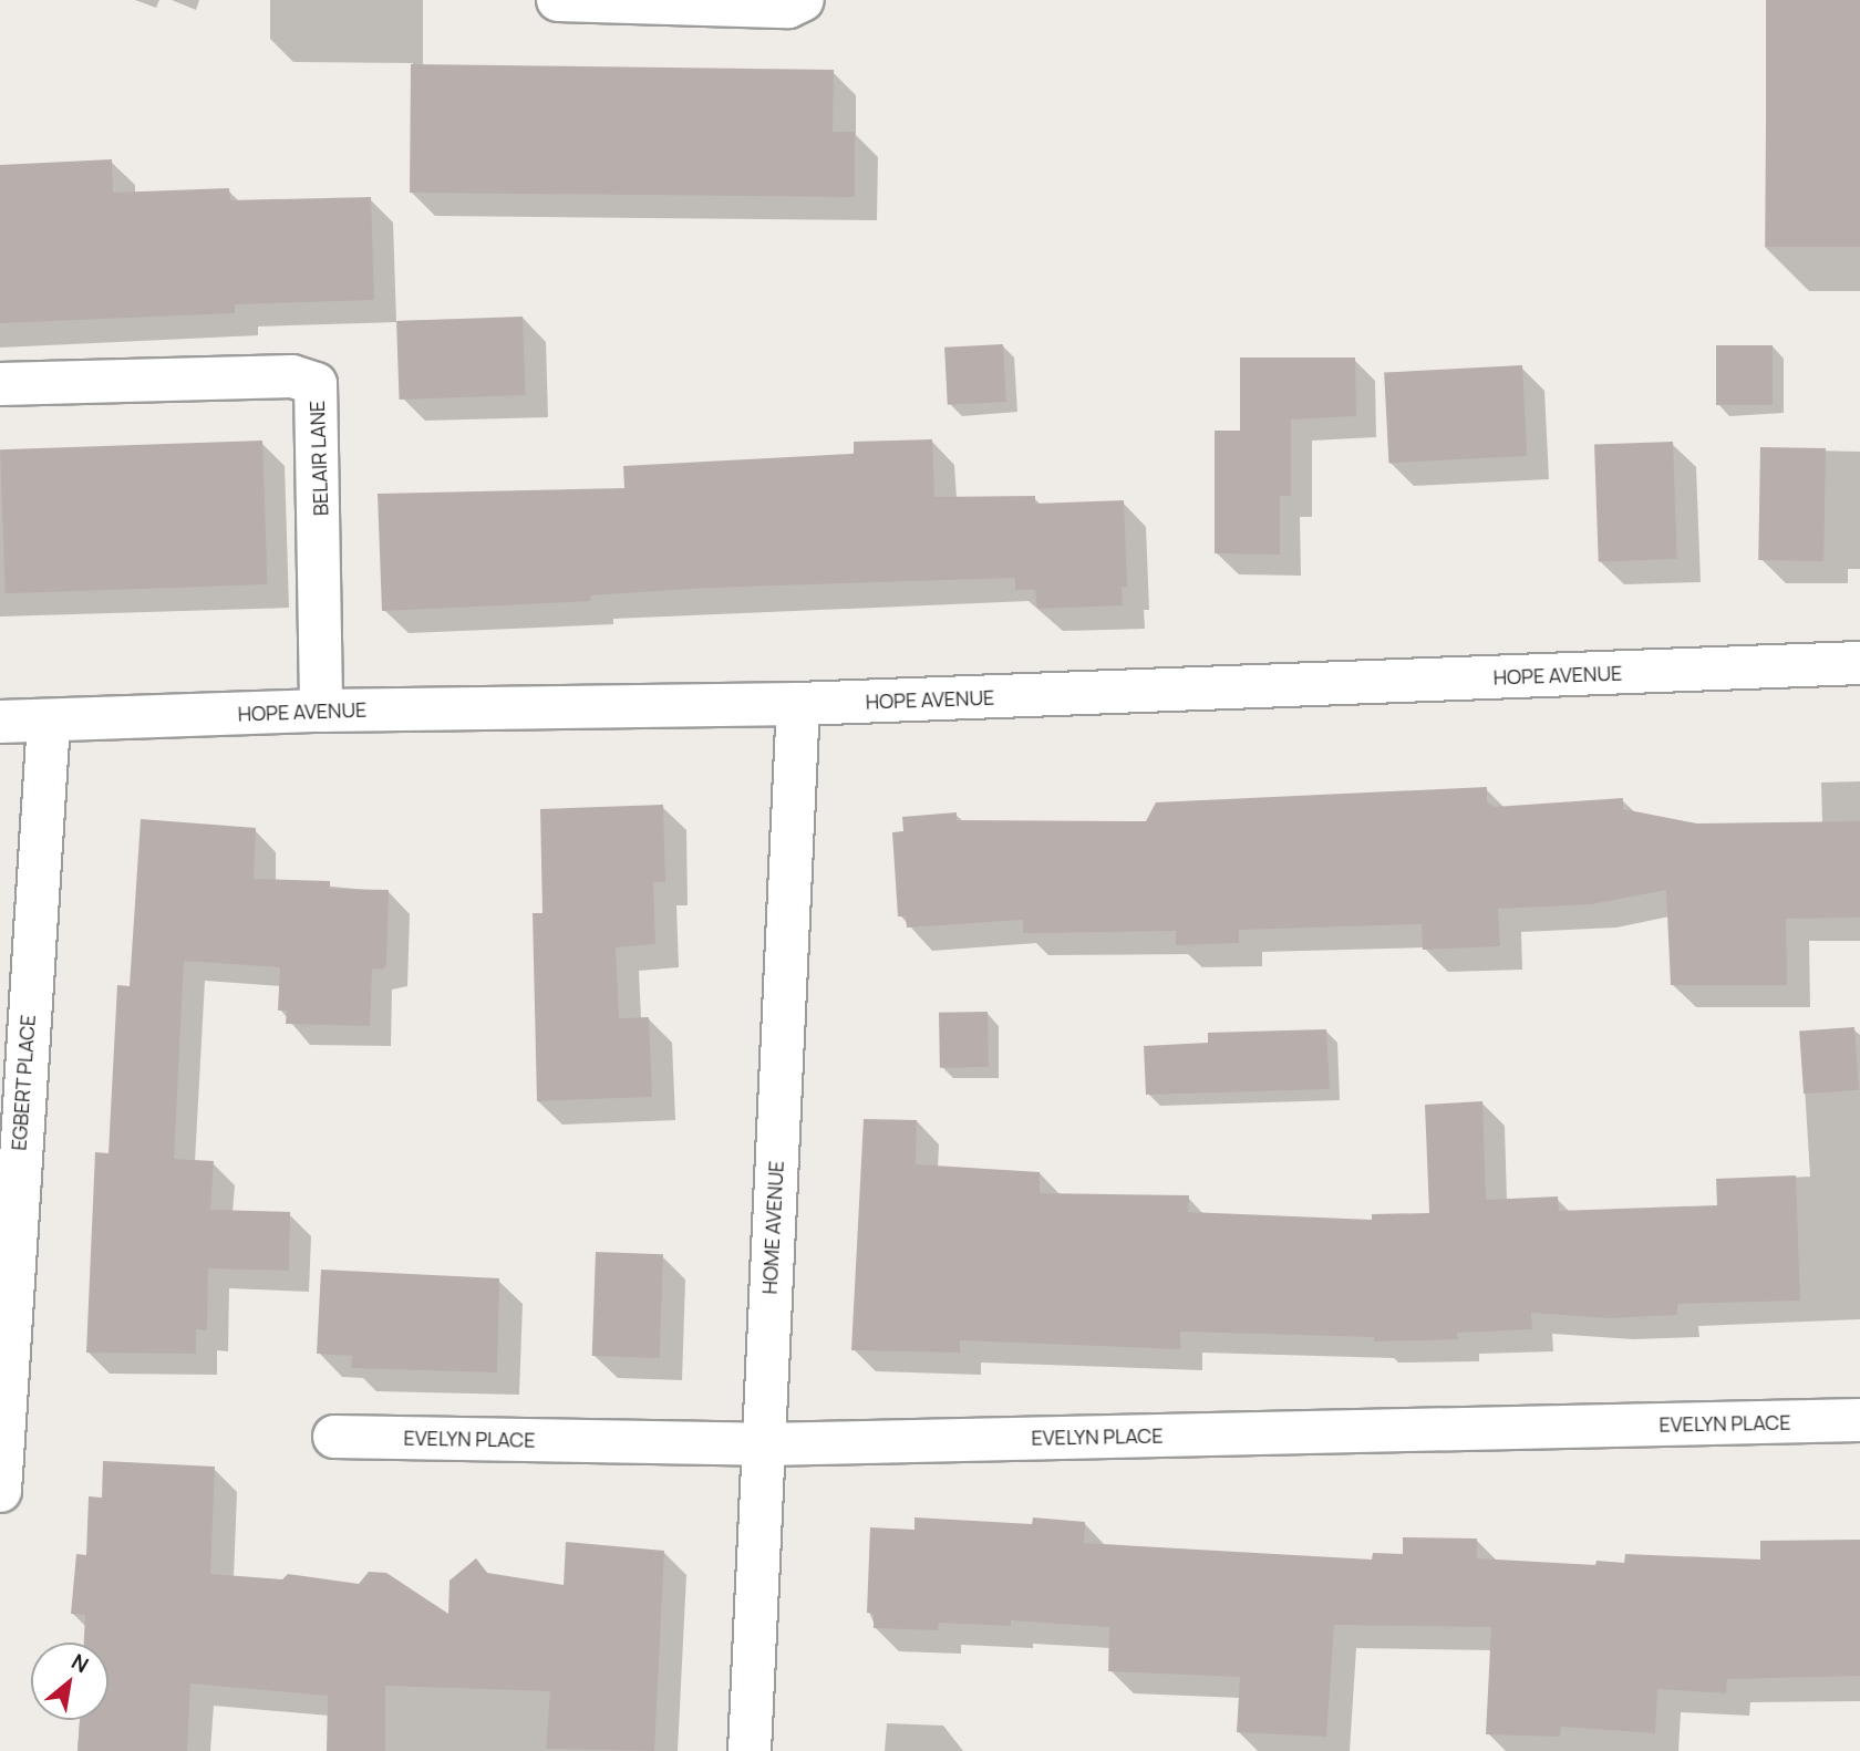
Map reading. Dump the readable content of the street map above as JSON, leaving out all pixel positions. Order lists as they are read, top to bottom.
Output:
{
  "streets": {
    "street": [
      "BELAIR LANE",
      "HOPE AVENUE",
      "EGBERT PLACE",
      "HOME AVENUE",
      "EVELYN PLACE"
    ]
  },
  "crossings": [
    ["BELAIR LANE", "HOPE AVENUE"],
    ["HOPE AVENUE", "EGBERT PLACE"],
    ["HOPE AVENUE", "HOME AVENUE"],
    ["HOME AVENUE", "EVELYN PLACE"]
  ],
  "north": "top right"
}
